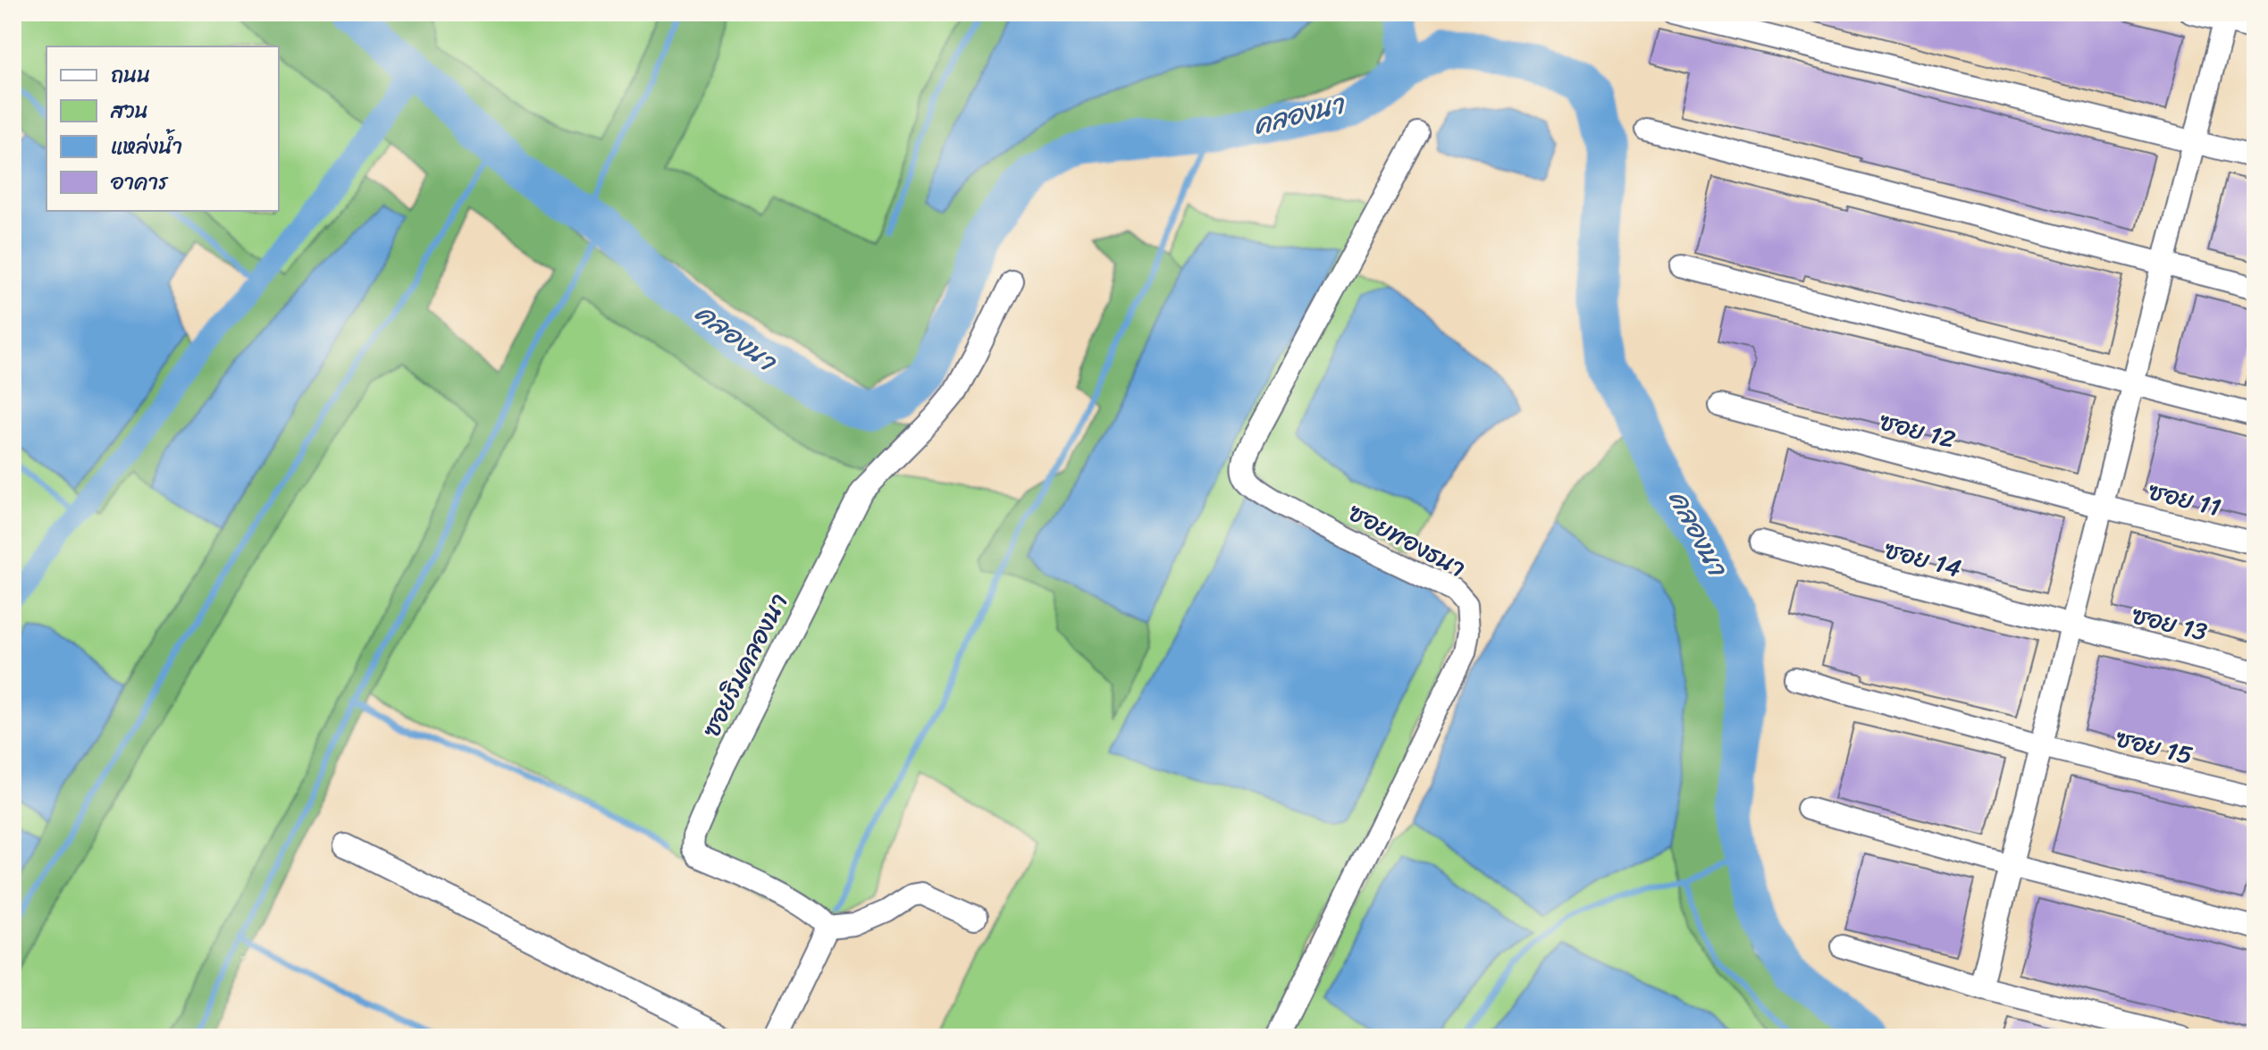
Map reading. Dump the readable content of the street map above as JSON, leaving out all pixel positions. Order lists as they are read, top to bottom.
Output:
{
  "streets": {
    "street": [
      "ซอย 12",
      "ซอย 11",
      "ซอยทองธนา",
      "ซอย 14",
      "ซอย 13",
      "ซอยริมคลองนา",
      "ซอย 15"
    ]
  },
  "crossings": [
    ["ซอย 12", "ซอย 11"],
    ["ซอย 14", "ซอย 13"]
  ],
  "water": ["คลองนา"],
  "legend": [
    "ถนน",
    "สวน",
    "แหล่งน้ำ",
    "อาคาร"
  ]
}
